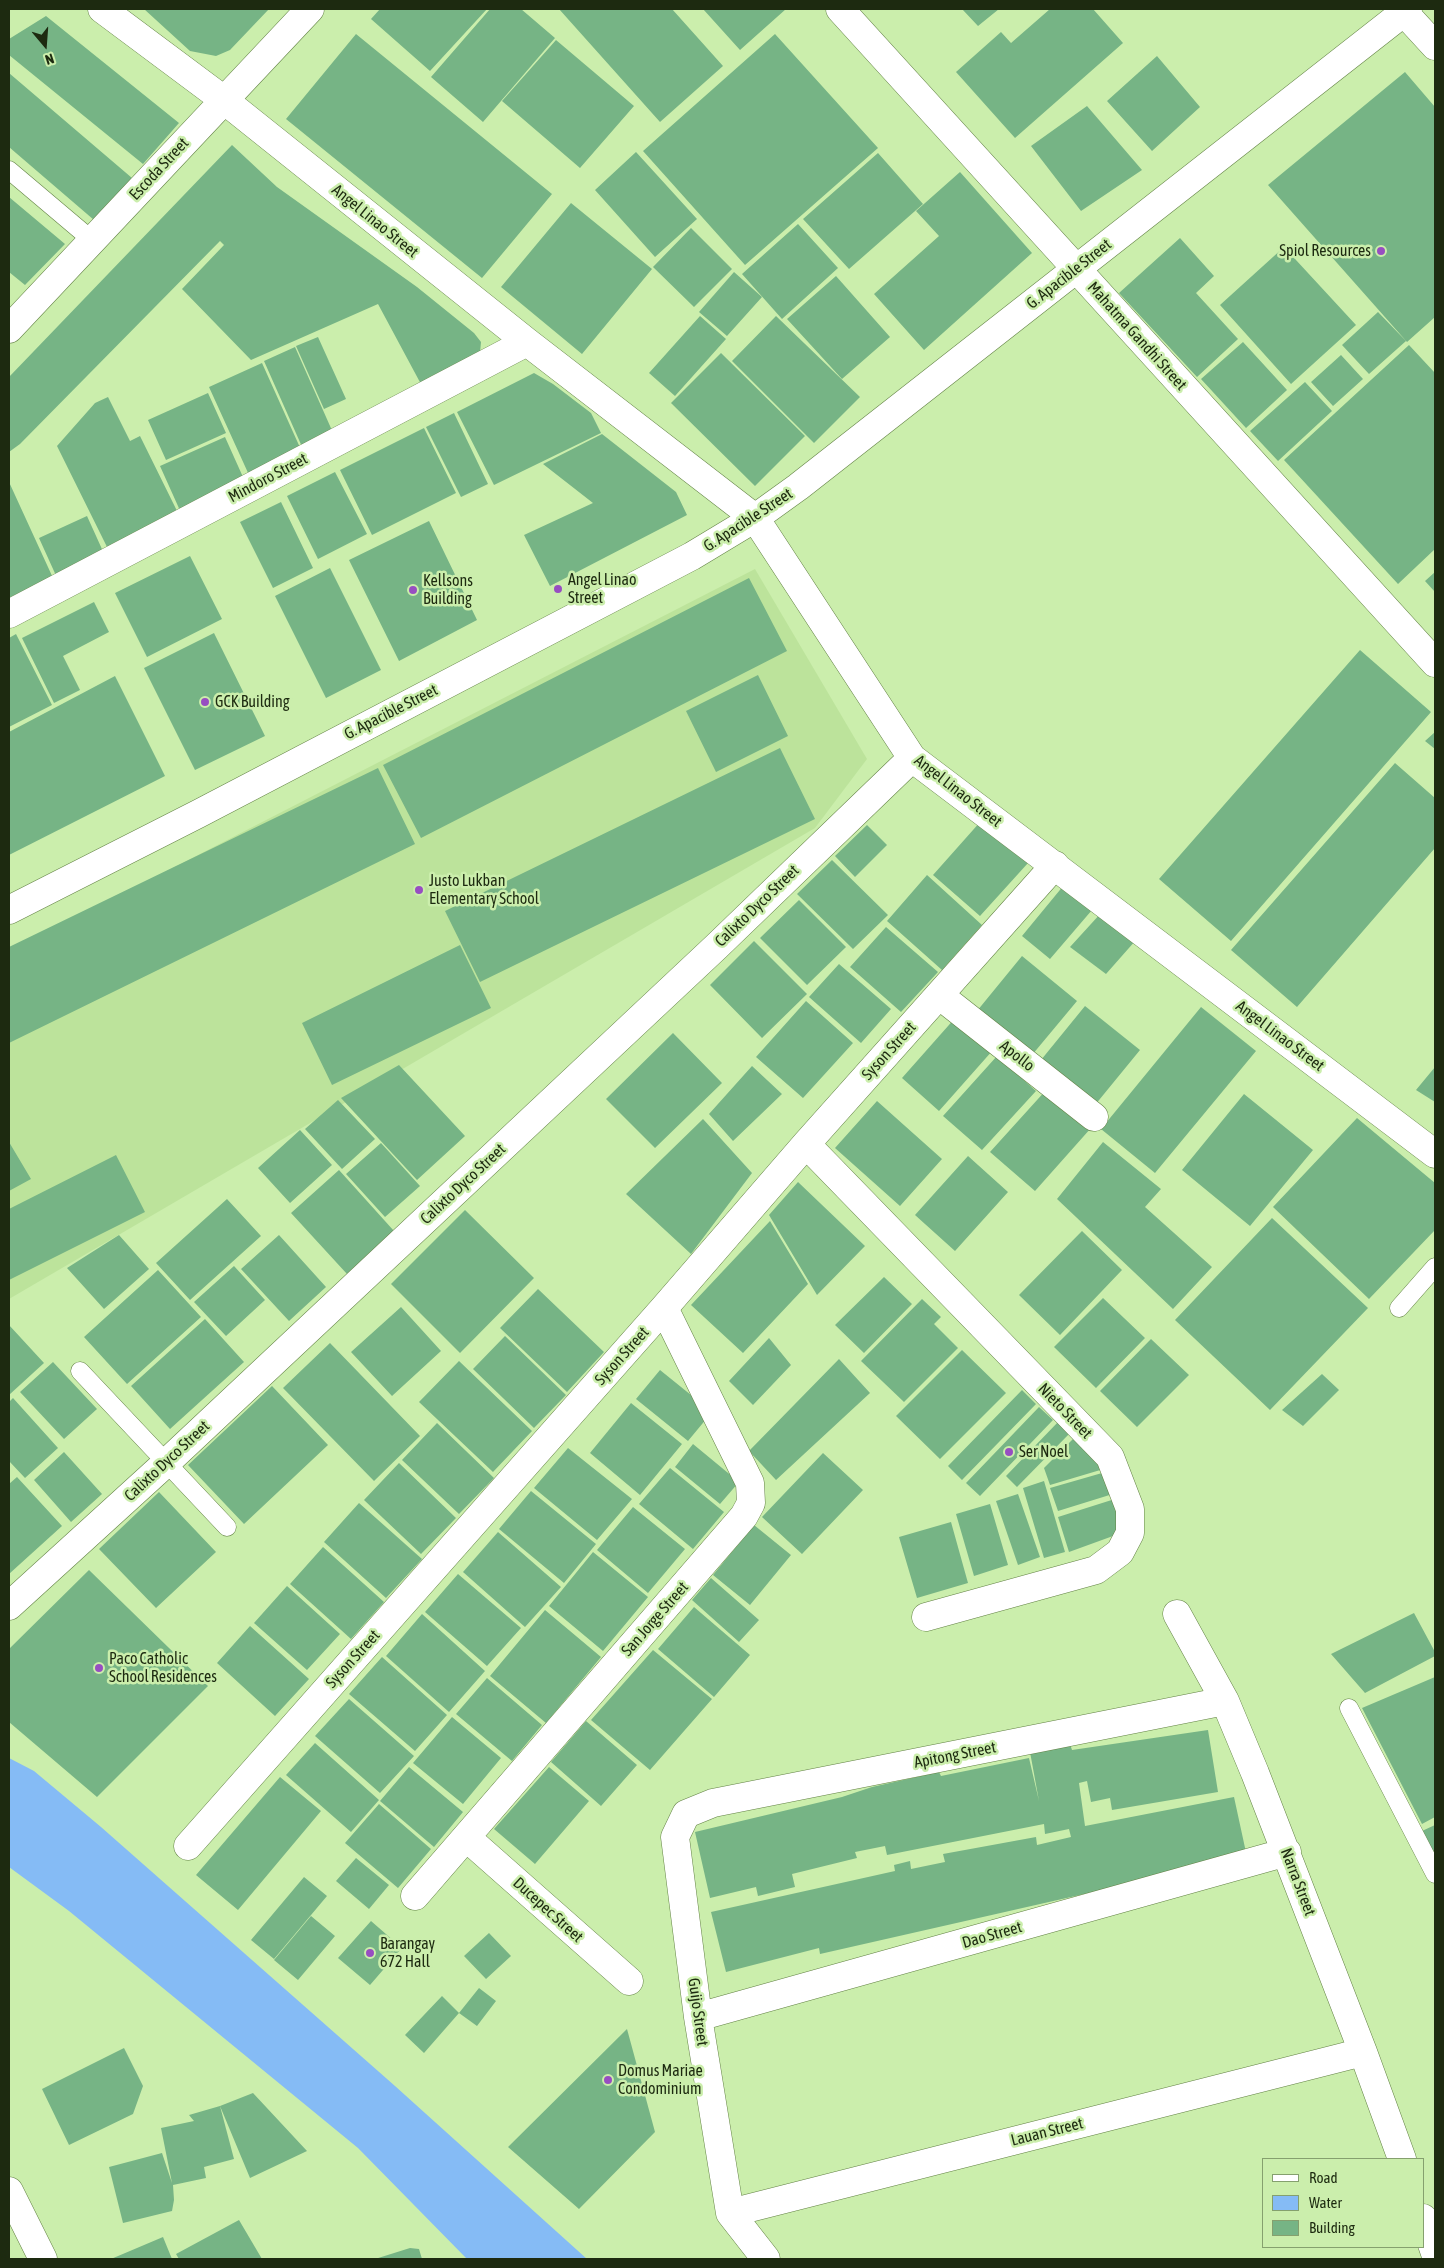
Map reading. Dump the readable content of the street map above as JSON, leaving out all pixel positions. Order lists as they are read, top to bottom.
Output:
{
  "streets": {
    "street": [
      "Escoda Street",
      "Angel Linao Street",
      "G. Apacible Street",
      "Mahatma Gandhi Street",
      "Mindoro Street",
      "Calixto Dyco Street",
      "Syson Street",
      "Apollo",
      "Nieto Street",
      "San Jorge Street",
      "Apitong Street",
      "Narra Street",
      "Ducepec Street",
      "Dao Street",
      "Guijo Street",
      "Lauan Street"
    ]
  },
  "crossings": [
    ["Escoda Street", "Angel Linao Street"],
    ["Angel Linao Street", "G. Apacible Street"],
    ["Angel Linao Street", "Mindoro Street"],
    ["Angel Linao Street", "Calixto Dyco Street"],
    ["Angel Linao Street", "Syson Street"],
    ["G. Apacible Street", "Mahatma Gandhi Street"],
    ["Syson Street", "Apollo"],
    ["Syson Street", "Nieto Street"],
    ["Syson Street", "San Jorge Street"],
    ["San Jorge Street", "Ducepec Street"],
    ["Apitong Street", "Narra Street"],
    ["Apitong Street", "Guijo Street"],
    ["Narra Street", "Dao Street"],
    ["Narra Street", "Lauan Street"],
    ["Dao Street", "Guijo Street"],
    ["Guijo Street", "Lauan Street"]
  ],
  "places": [
    "Spiol Resources",
    "Angel Linao Street",
    "Kellsons Building",
    "GCK Building",
    "Justo Lukban Elementary School",
    "Ser Noel",
    "Paco Catholic School Residences",
    "Barangay 672 Hall",
    "Domus Mariae Condominium"
  ],
  "legend": ["Road", "Water", "Building"],
  "north": "bottom"
}
